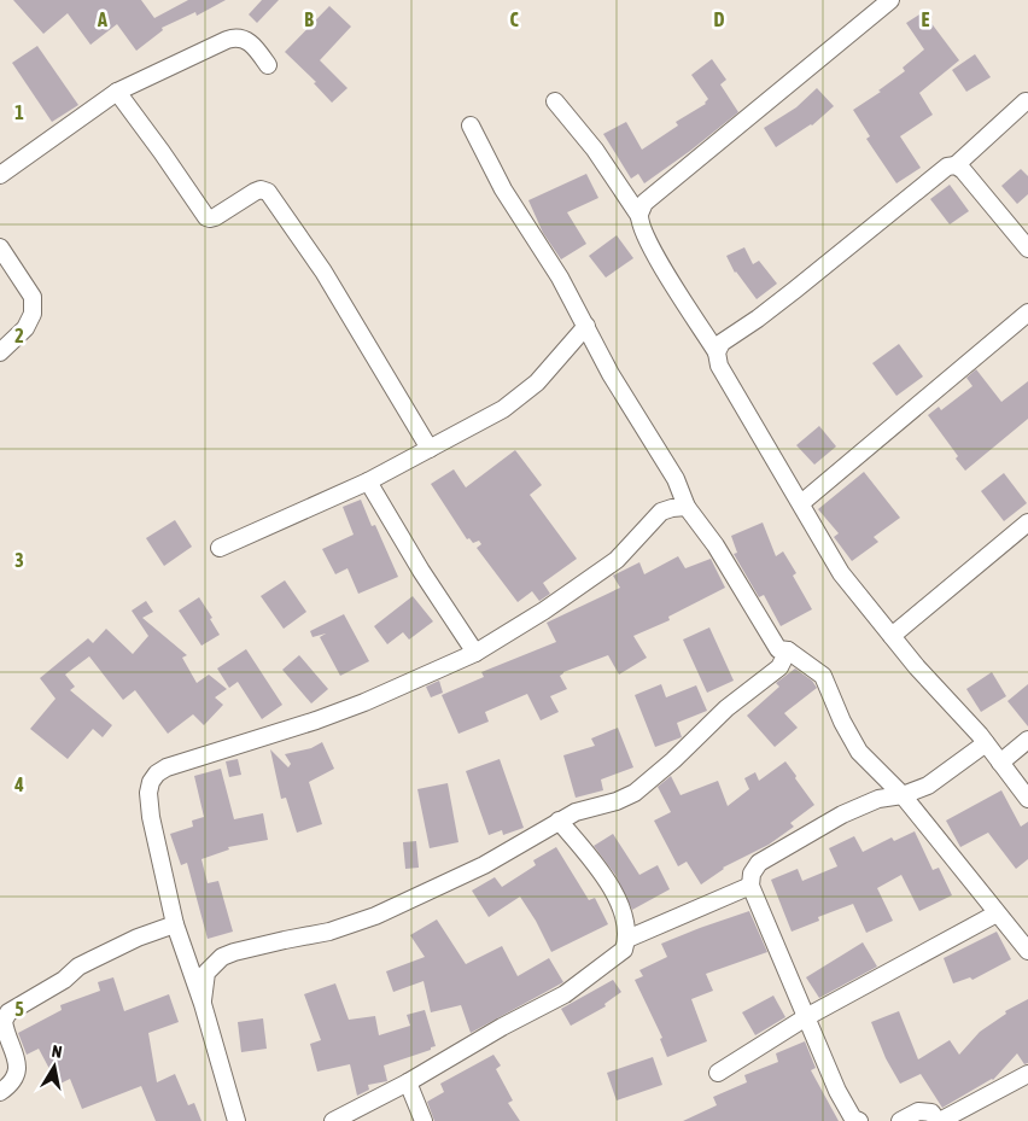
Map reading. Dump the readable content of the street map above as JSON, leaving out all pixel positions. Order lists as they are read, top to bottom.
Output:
{
  "north": "top",
  "grid": {
    "columns": [
      "A",
      "B",
      "C",
      "D",
      "E"
    ],
    "rows": [
      "1",
      "2",
      "3",
      "4",
      "5"
    ]
  }
}
